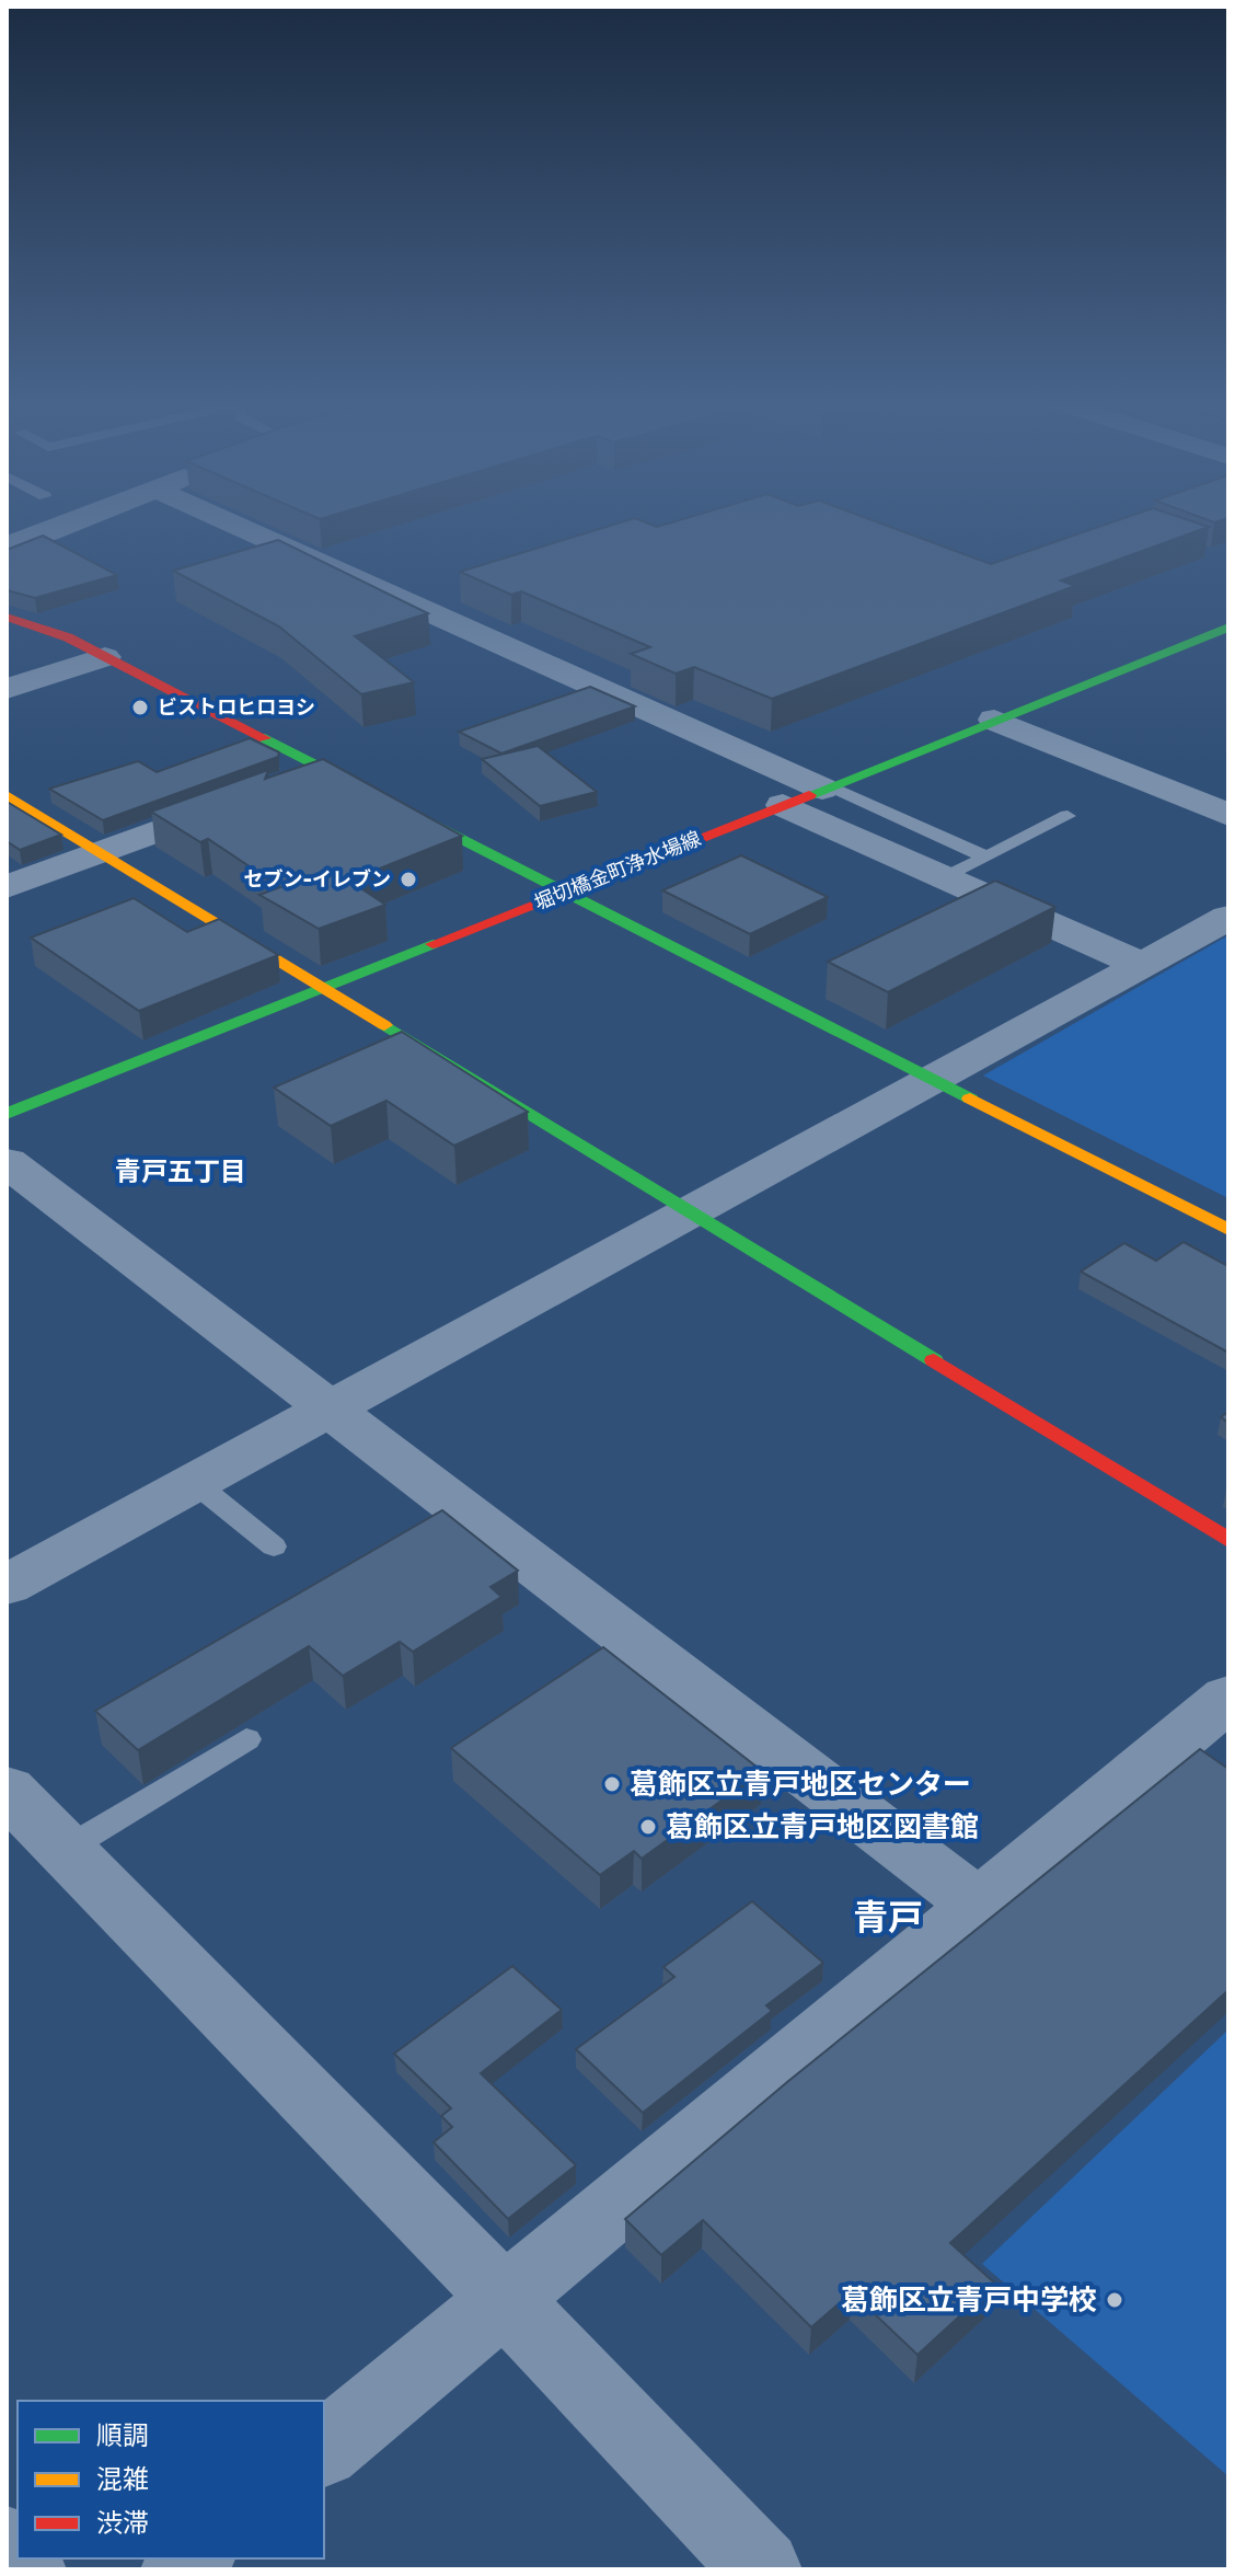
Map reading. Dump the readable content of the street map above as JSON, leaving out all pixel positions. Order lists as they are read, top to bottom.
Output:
{
  "streets": {
    "street": ["堀切橋金町浄水場線"]
  },
  "districts": ["青戸五丁目", "青戸"],
  "places": [
    "ビストロヒロヨシ",
    "セブン-イレブン",
    "葛飾区立青戸地区センター",
    "葛飾区立青戸地区図書館",
    "葛飾区立青戸中学校"
  ],
  "legend": ["順調", "混雑", "渋滞"]
}
